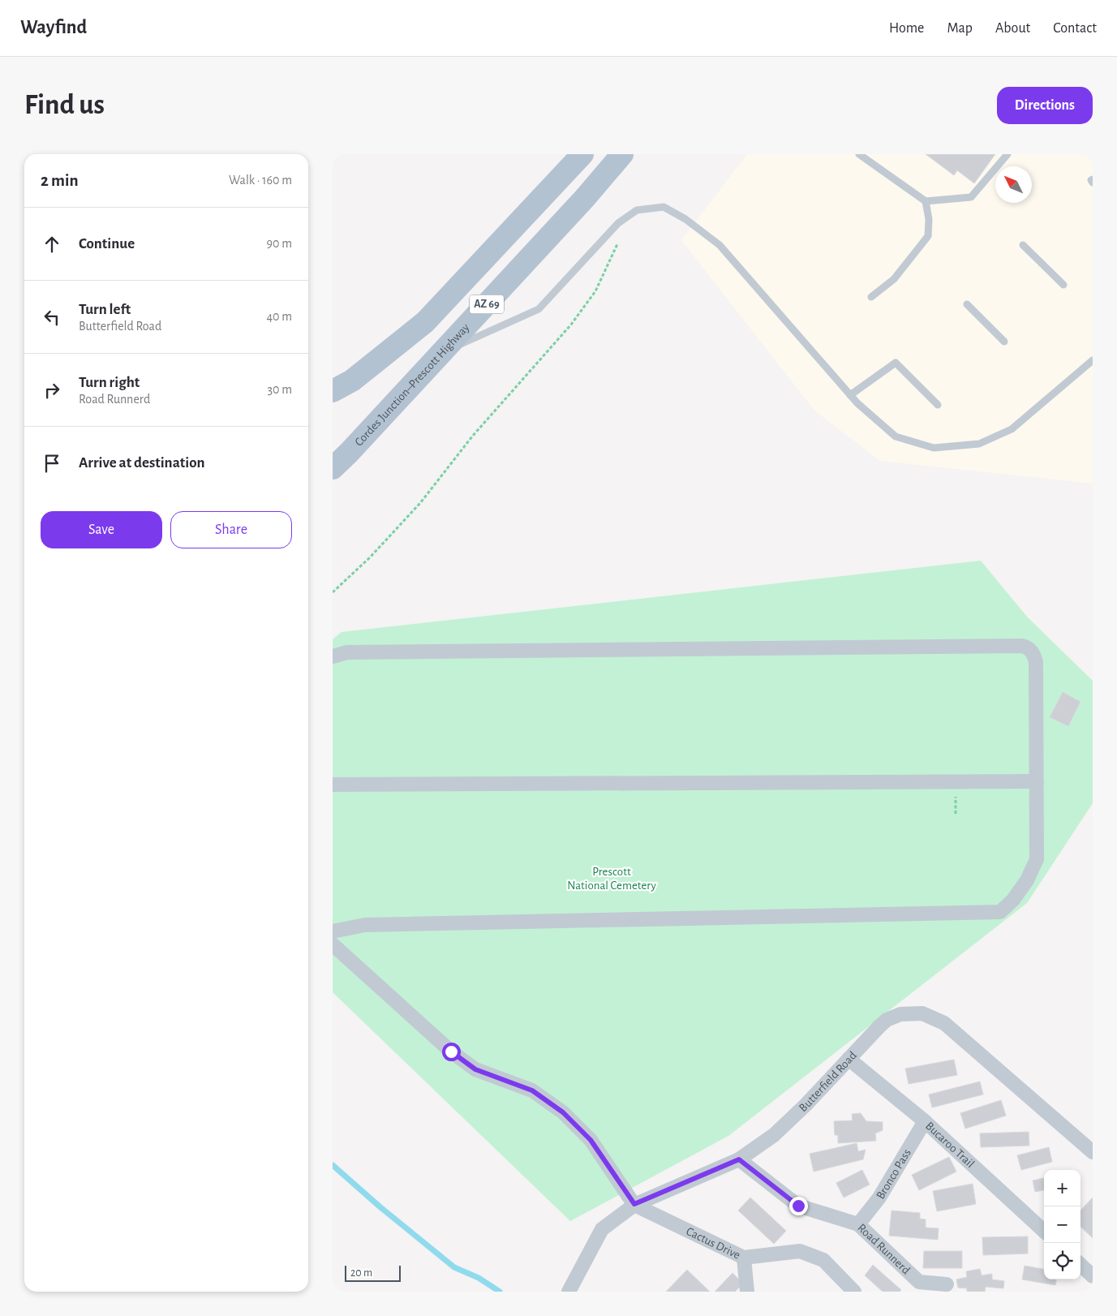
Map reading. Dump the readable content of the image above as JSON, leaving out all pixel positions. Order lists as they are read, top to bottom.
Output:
{
  "streets": {
    "main road": ["AZ 69", "Cordes Junction–Prescott Highway"],
    "street": [
      "Butterfield Road",
      "Bucaroo Trail",
      "Bronco Pass",
      "Cactus Drive",
      "Road Runnerd"
    ]
  },
  "crossings": [
    ["Butterfield Road", "Bucaroo Trail"],
    ["Butterfield Road", "Cactus Drive"],
    ["Butterfield Road", "Road Runnerd"],
    ["Bucaroo Trail", "Bronco Pass"],
    ["Bronco Pass", "Road Runnerd"]
  ],
  "parks": ["Prescott National Cemetery"],
  "scale_bar": "20 m",
  "north": "top left",
  "page": {
    "header": "Wayfind",
    "nav": [
      "Home",
      "Map",
      "About",
      "Contact"
    ],
    "buttons": [
      "Directions",
      ["Save", "Share"]
    ],
    "title": "Find us",
    "heading": ["2 min", "Walk · 160 m"],
    "list": [
      ["Continue", "90 m"],
      ["Turn left", "Butterfield Road", "40 m"],
      ["Turn right", "Road Runnerd", "30 m"],
      "Arrive at destination"
    ],
    "map_buttons": ["+", "−"],
    "scale": "20 m"
  }
}
